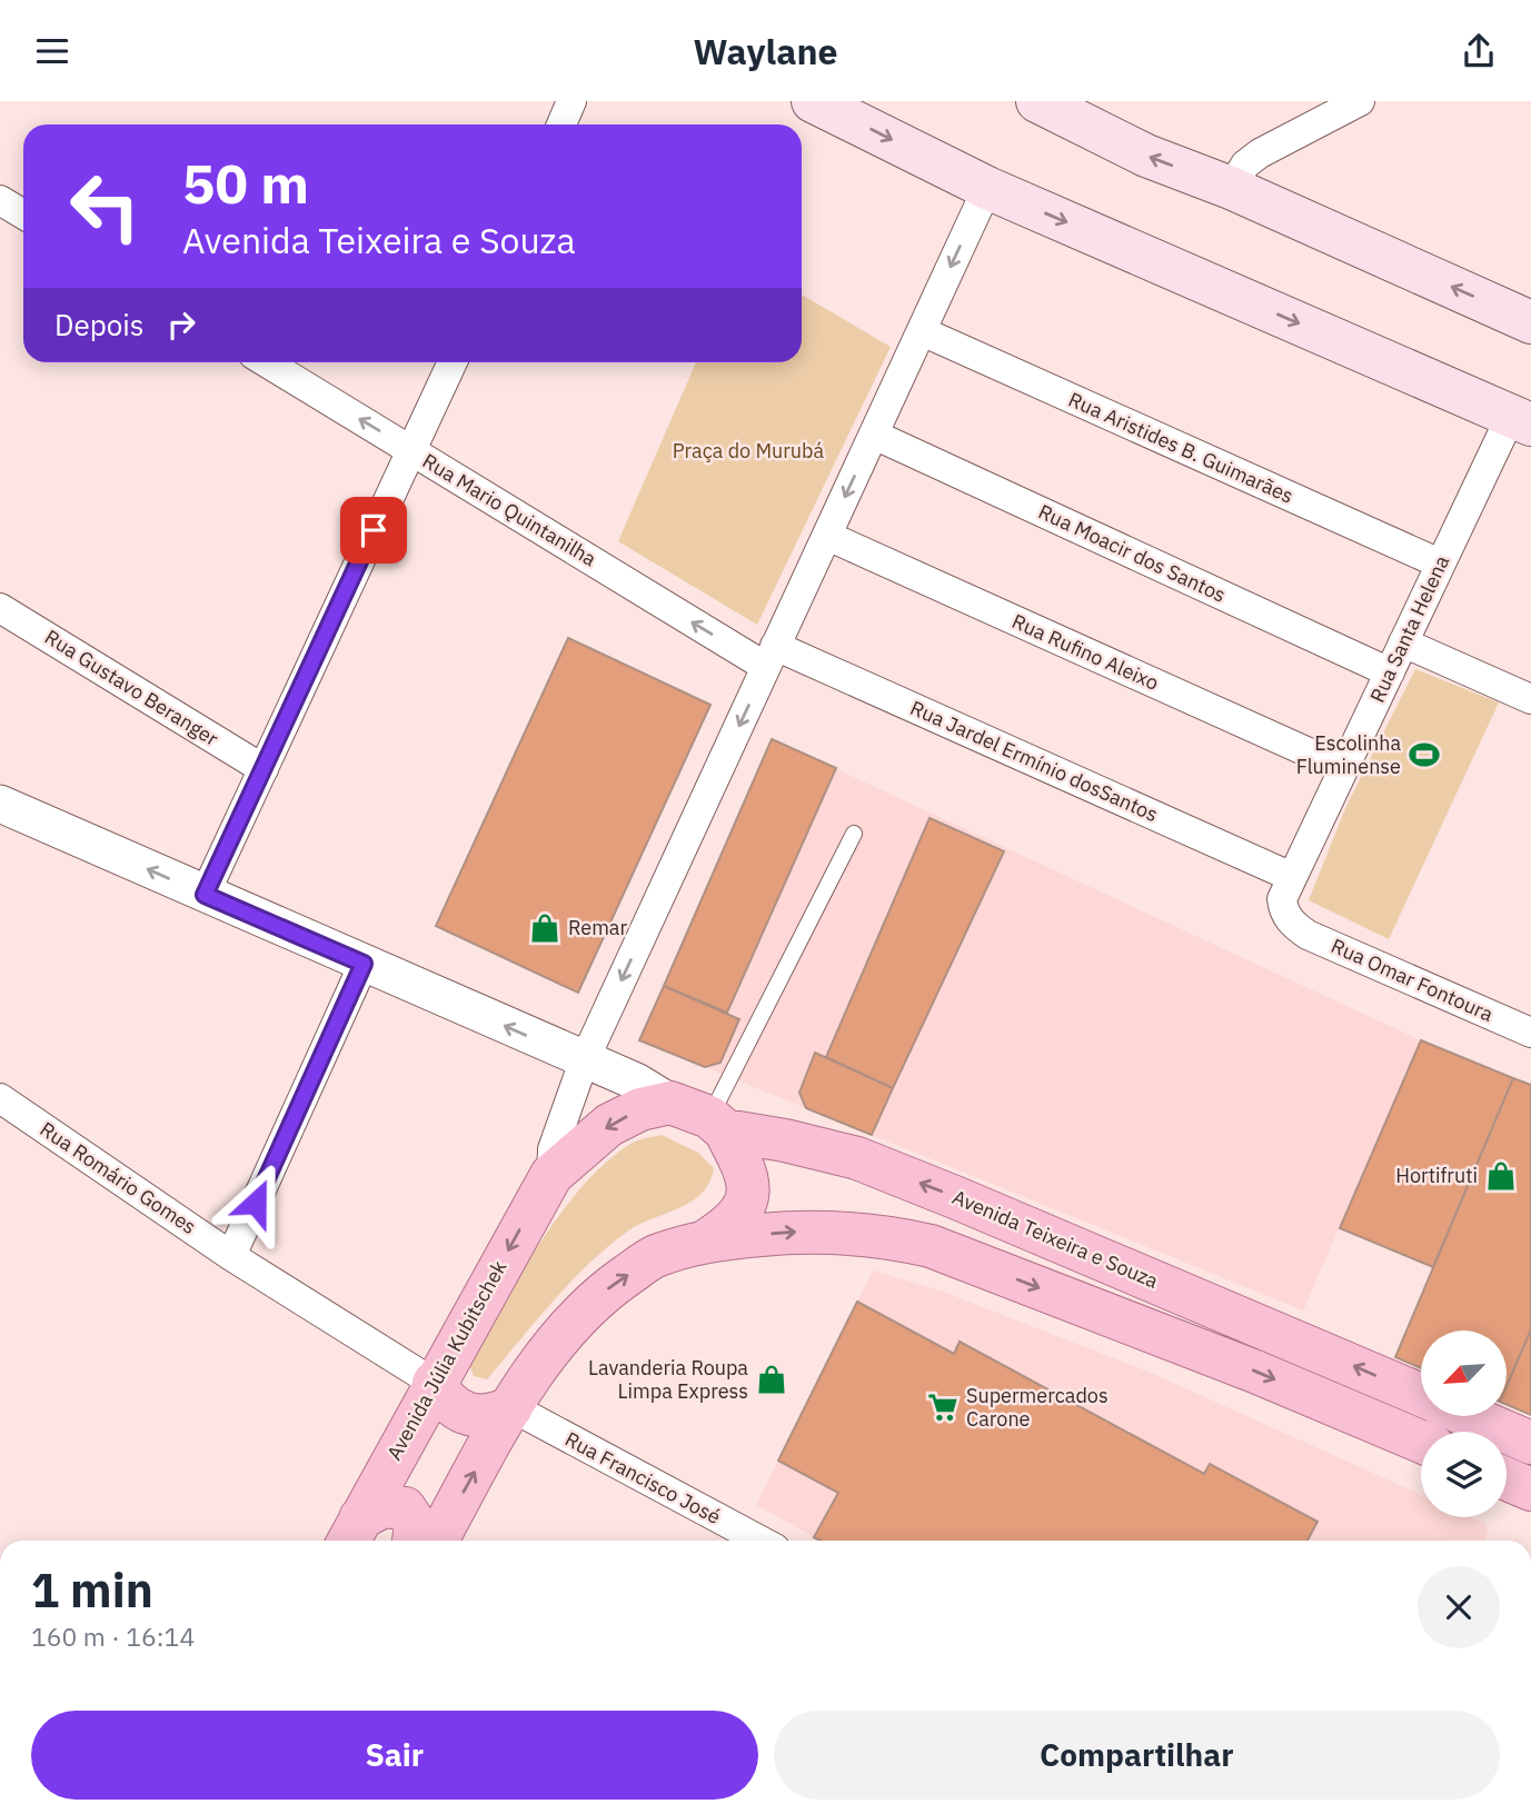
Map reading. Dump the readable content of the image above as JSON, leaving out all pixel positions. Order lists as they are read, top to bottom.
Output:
{
  "streets": {
    "main road": ["Avenida Teixeira e Souza", "Avenida Júlia Kubitschek"],
    "street": [
      "Rua Aristides B. Guimarães",
      "Rua Mario Quintanilha",
      "Rua Moacir dos Santos",
      "Rua Santa Helena",
      "Rua Rufino Aleixo",
      "Rua Gustavo Beranger",
      "Rua Jardel Ermínio dosSantos",
      "Rua Omar Fontoura",
      "Rua Romário Gomes",
      "Rua Francisco José"
    ]
  },
  "crossings": [
    ["Rua Aristides B. Guimarães", "Rua Santa Helena"],
    ["Rua Mario Quintanilha", "Rua Jardel Ermínio dosSantos"],
    ["Rua Moacir dos Santos", "Rua Santa Helena"],
    ["Rua Santa Helena", "Rua Rufino Aleixo"],
    ["Rua Santa Helena", "Rua Jardel Ermínio dosSantos"],
    ["Rua Santa Helena", "Rua Omar Fontoura"],
    ["Rua Romário Gomes", "Avenida Júlia Kubitschek"]
  ],
  "one_way": ["Rua Mario Quintanilha", "Avenida Teixeira e Souza"],
  "parks": ["Praça do Murubá"],
  "places": {
    "sports": ["Escolinha Fluminense"],
    "shop": ["Remar", "Hortifruti", "Lavanderia Roupa Limpa Express"],
    "supermarket": ["Supermercados Carone"]
  },
  "north": "bottom left",
  "page": {
    "header": "Waylane",
    "turn": ["50 m", "Avenida Teixeira e Souza"],
    "then": "Depois",
    "heading": ["1 min", "160 m · 16:14"],
    "buttons": ["Sair", "Compartilhar"]
  }
}
